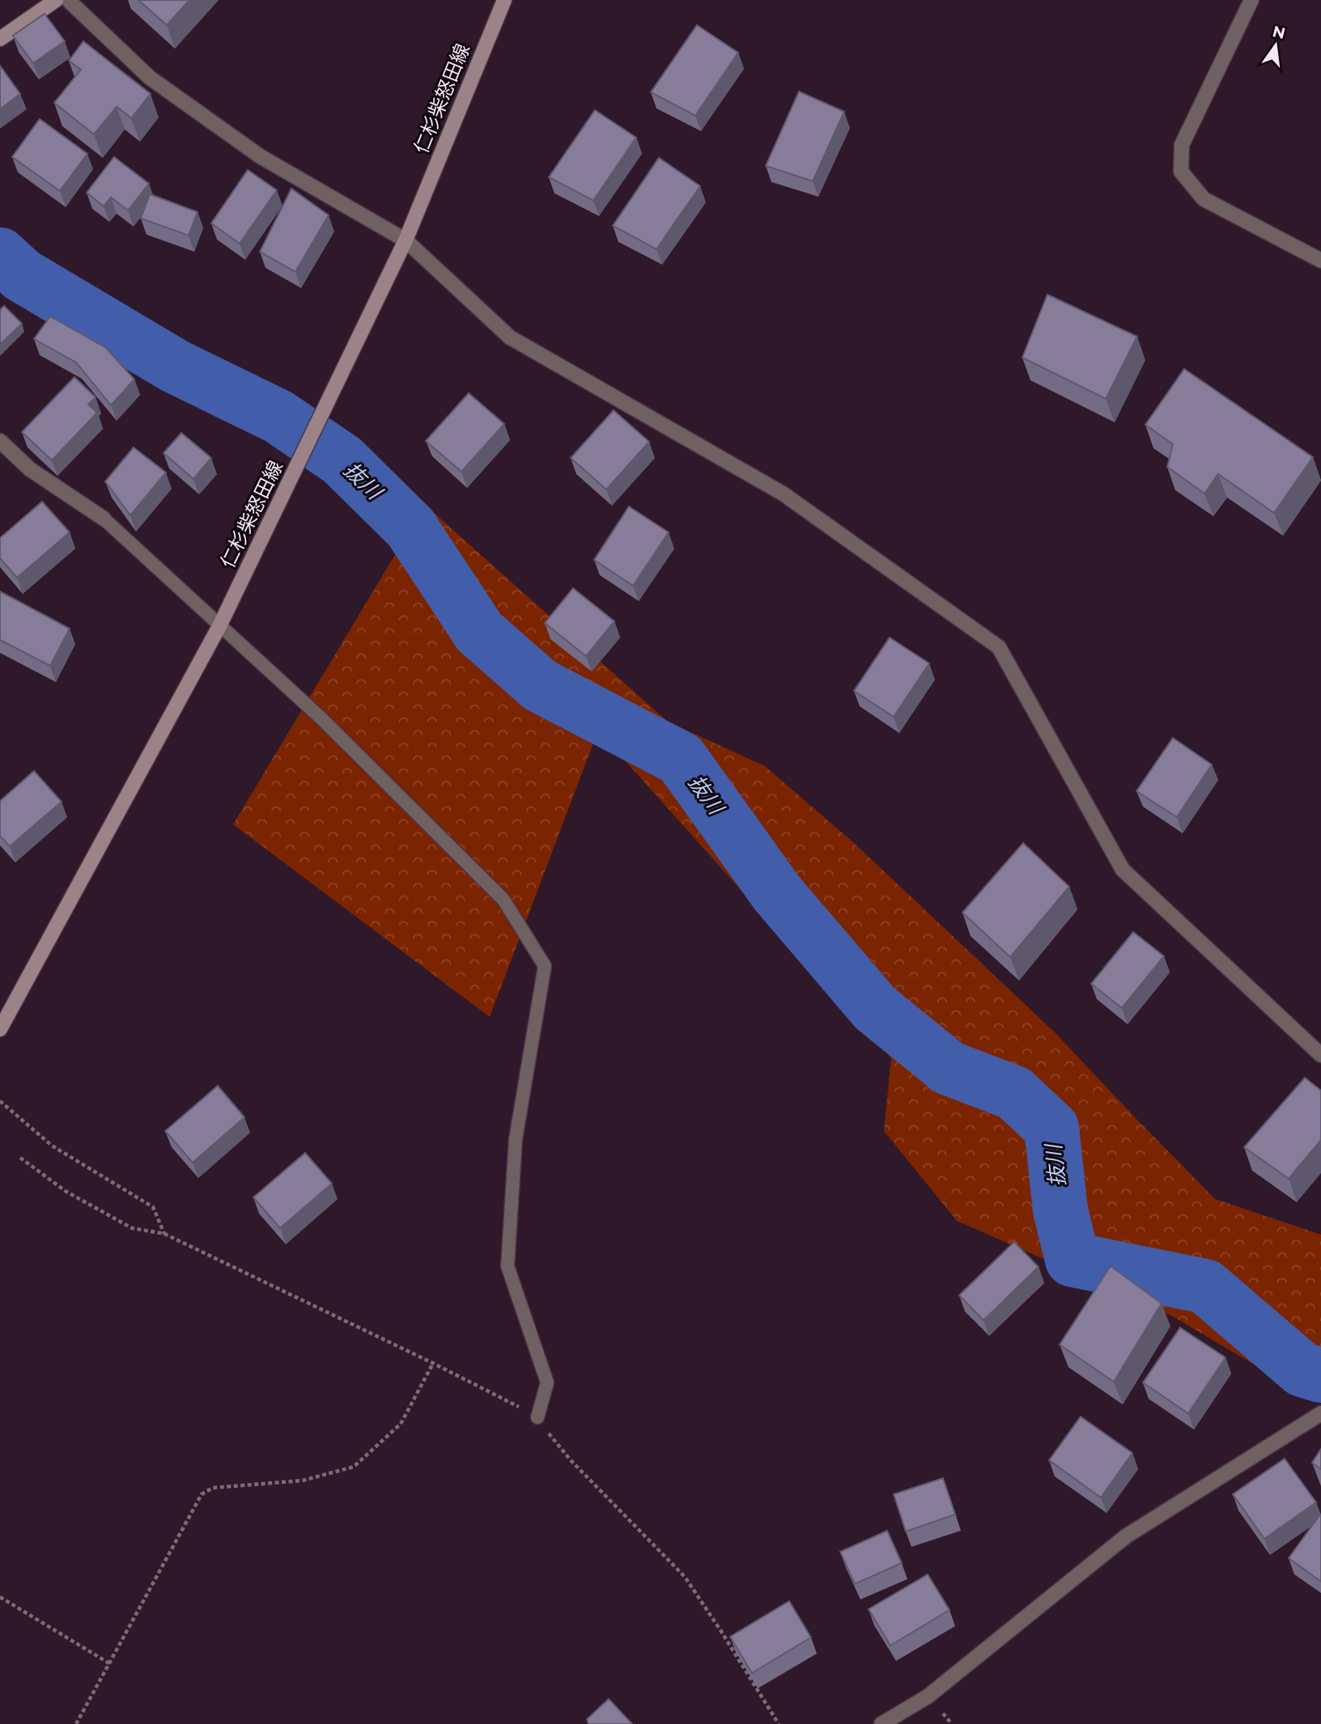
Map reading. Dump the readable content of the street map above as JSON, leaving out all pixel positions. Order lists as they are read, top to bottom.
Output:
{
  "streets": {
    "main road": ["仁杉柴怒田線"]
  },
  "water": ["抜川"],
  "north": "top"
}
